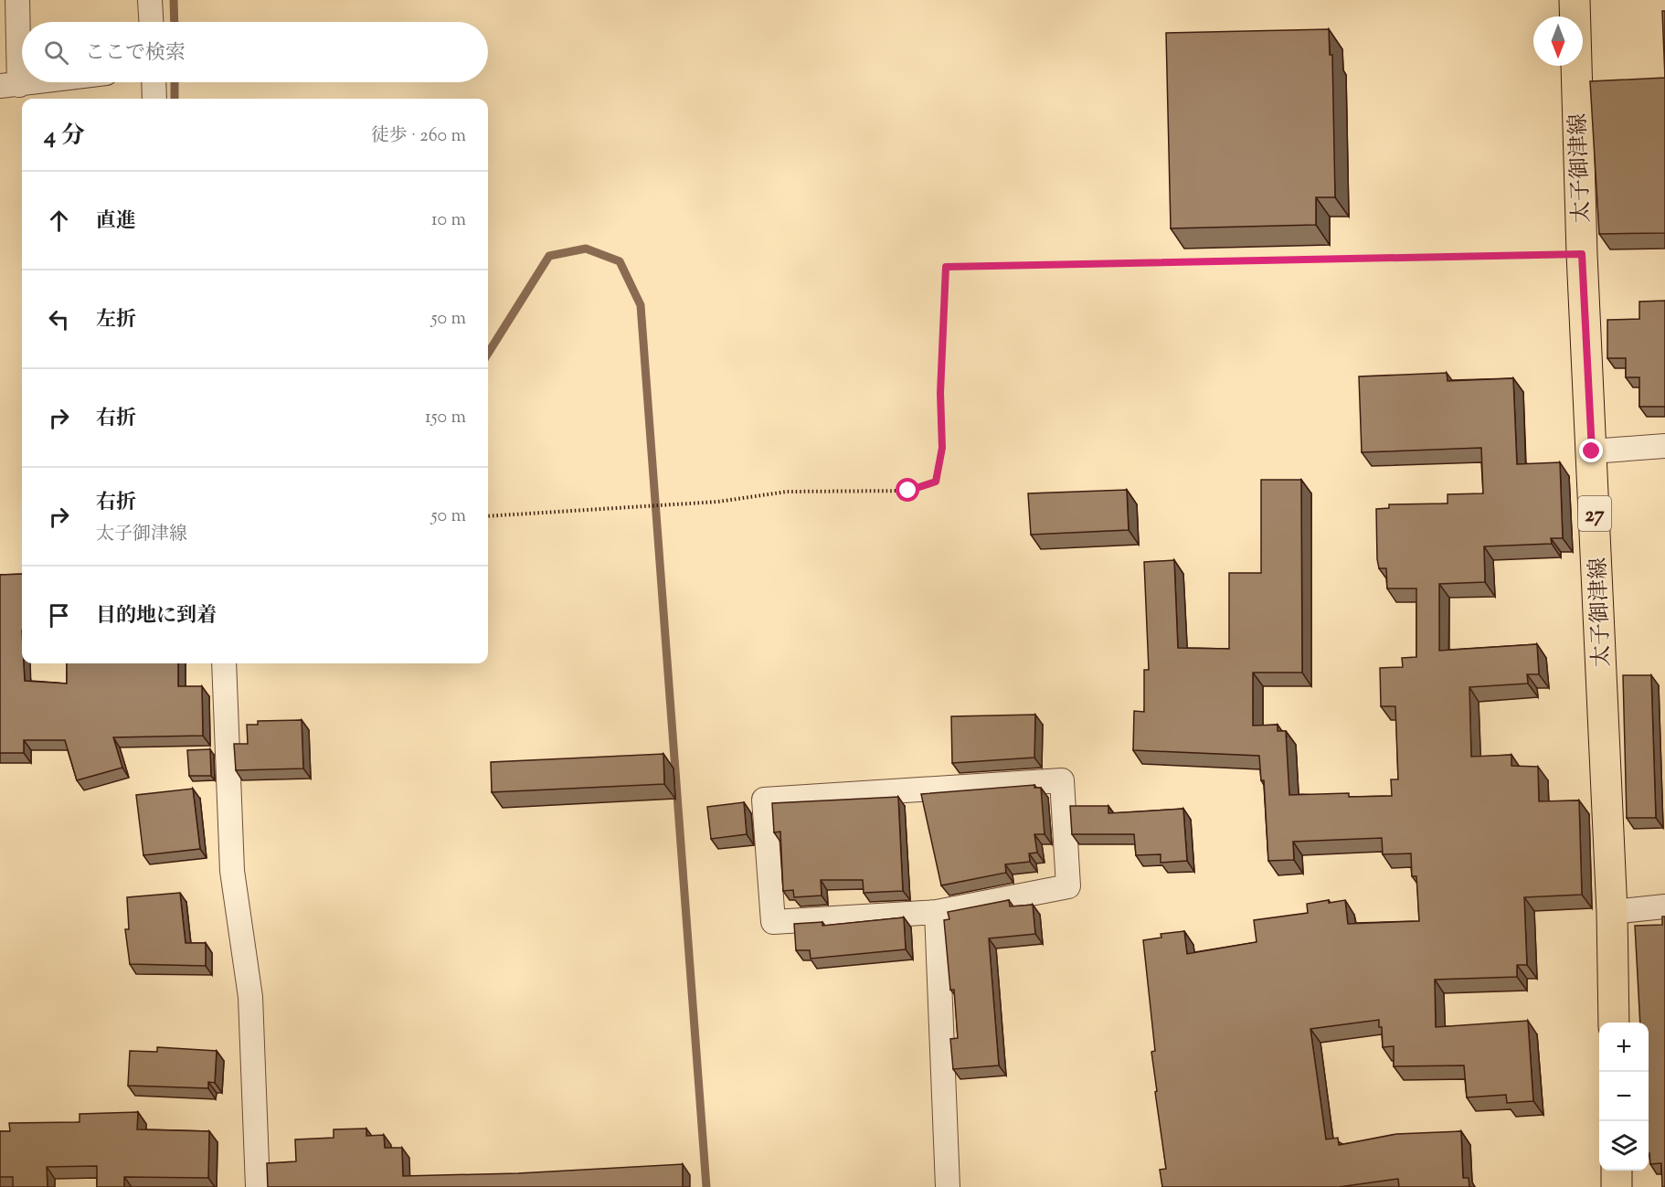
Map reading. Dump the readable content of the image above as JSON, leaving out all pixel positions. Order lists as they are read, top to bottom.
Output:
{
  "streets": {
    "main road": ["太子御津線", "27"]
  },
  "north": "bottom",
  "page": {
    "search": "ここで検索",
    "heading": ["4 分", "徒歩 · 260 m"],
    "list": [
      ["直進", "10 m"],
      ["左折", "50 m"],
      ["右折", "150 m"],
      ["右折", "太子御津線", "50 m"],
      "目的地に到着"
    ],
    "map_buttons": ["+", "−"]
  }
}
